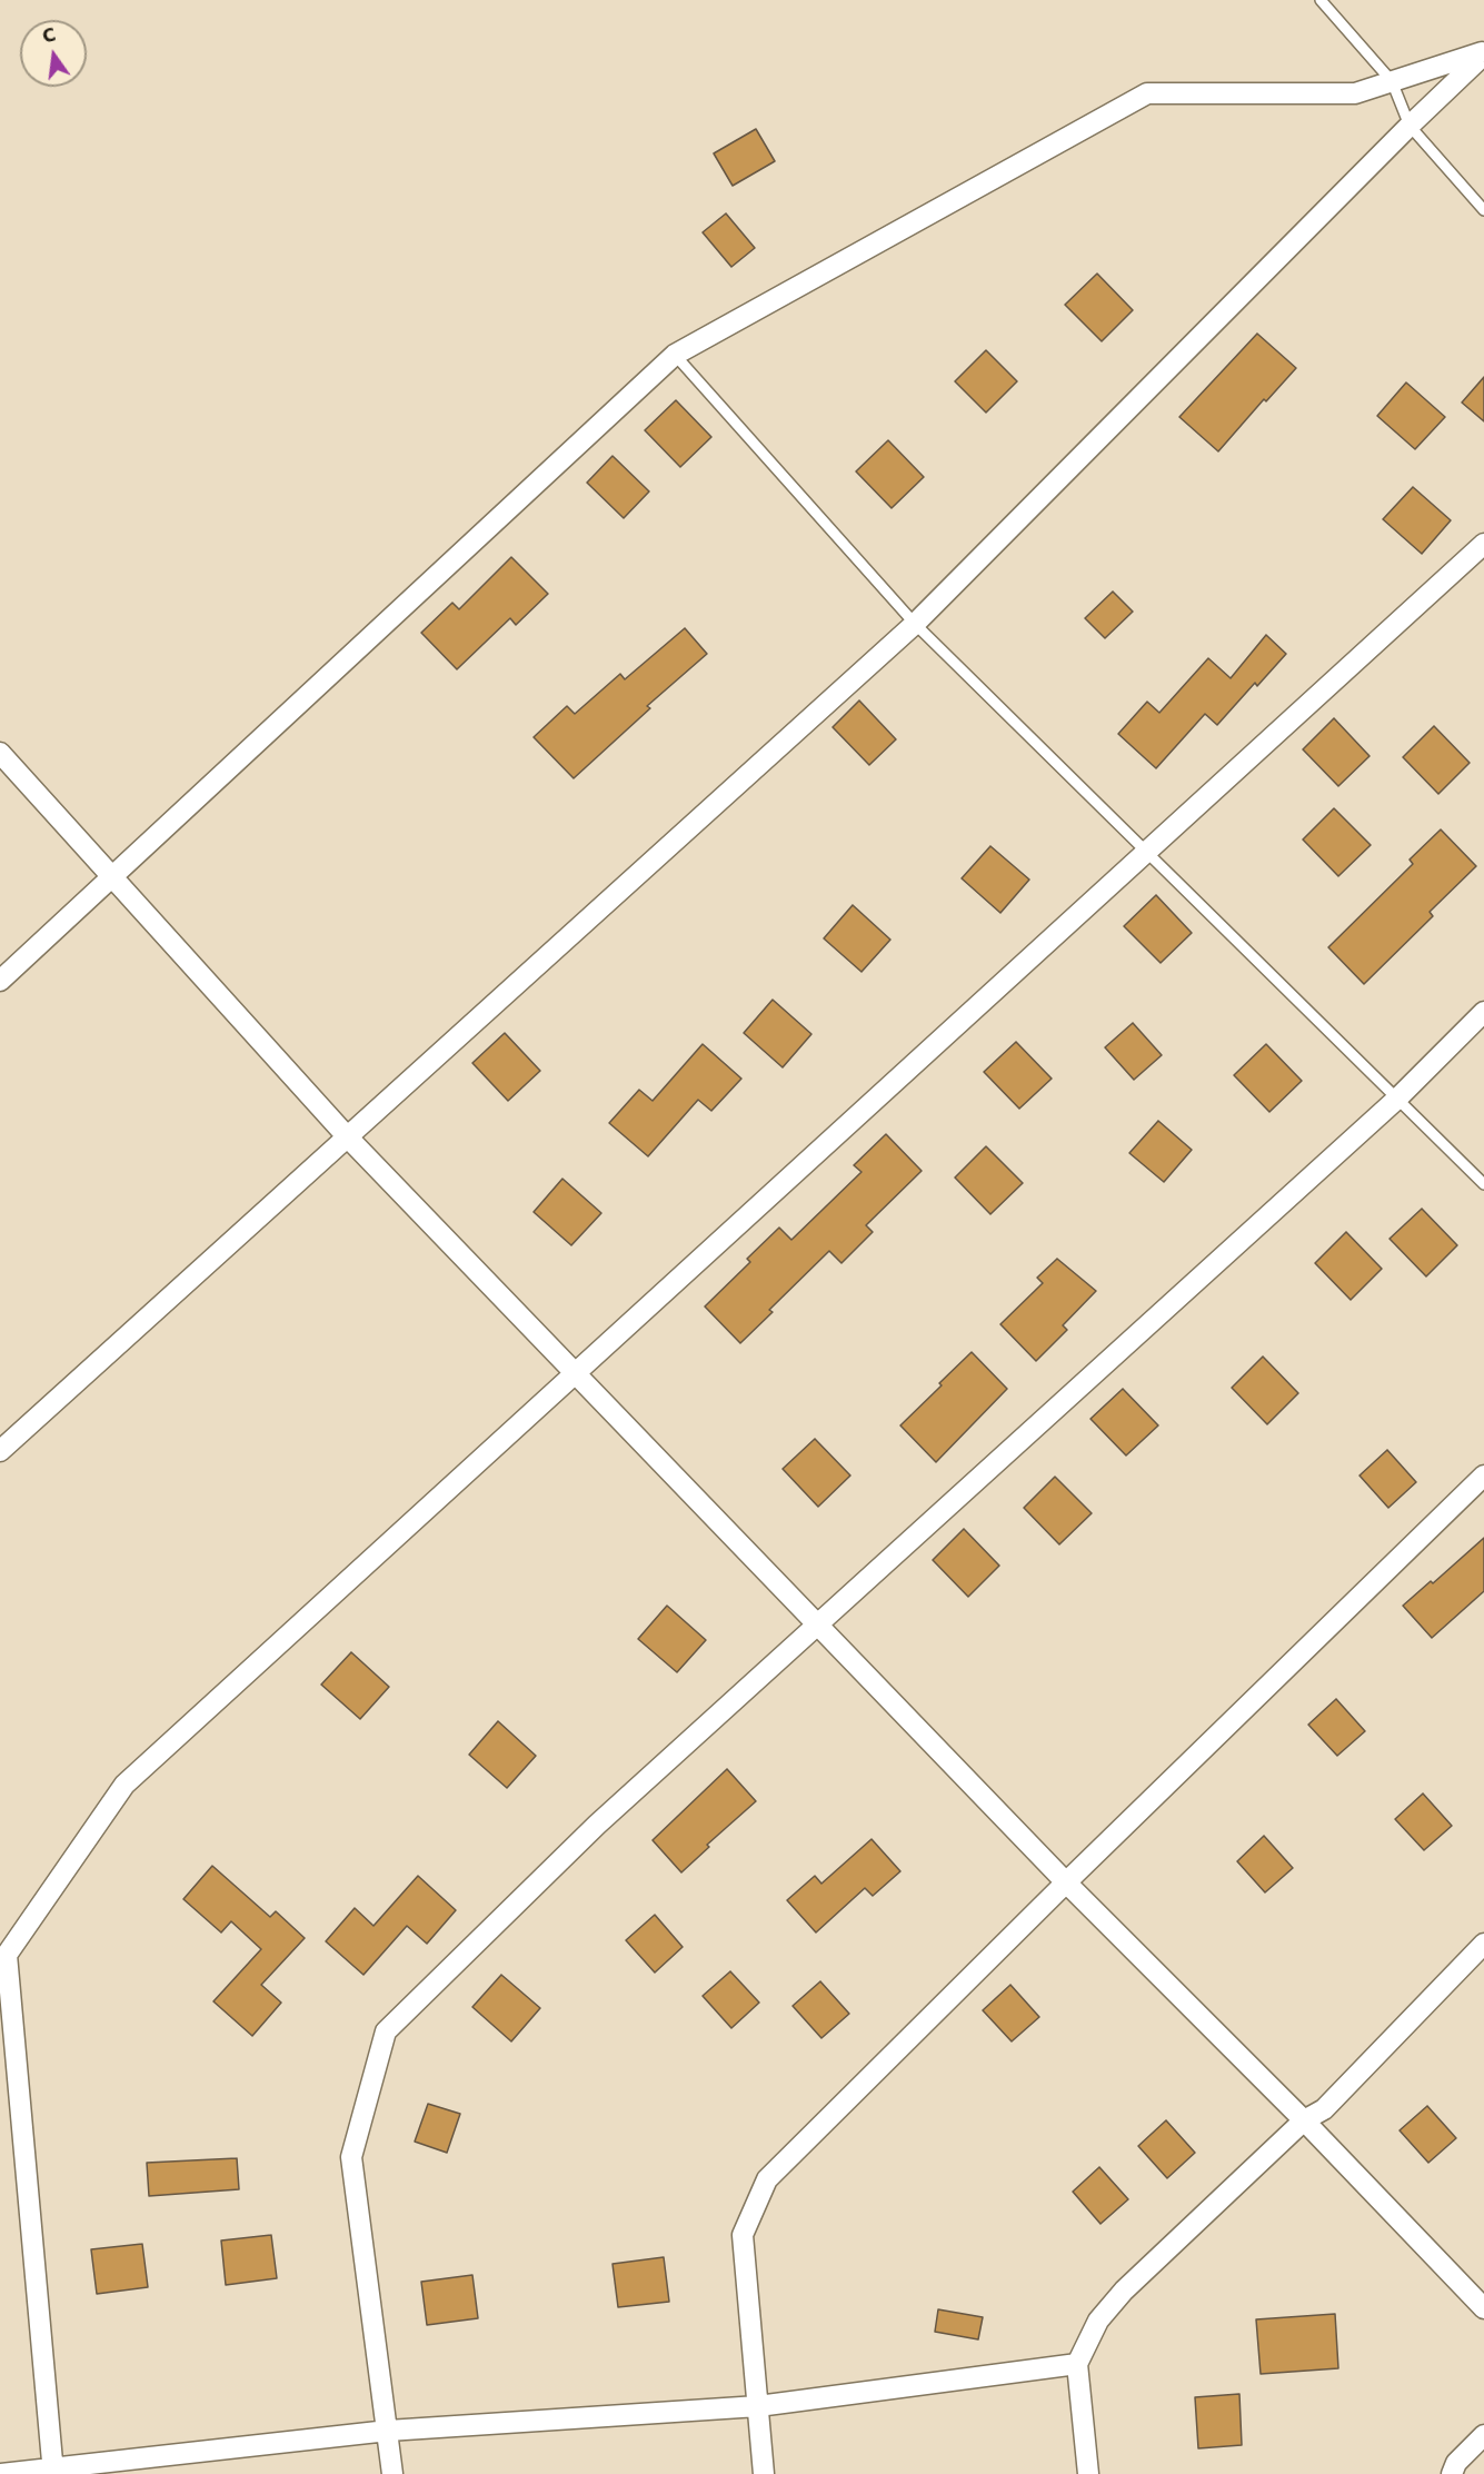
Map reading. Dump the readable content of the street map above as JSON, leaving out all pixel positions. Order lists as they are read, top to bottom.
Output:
{
  "north": "top"
}
